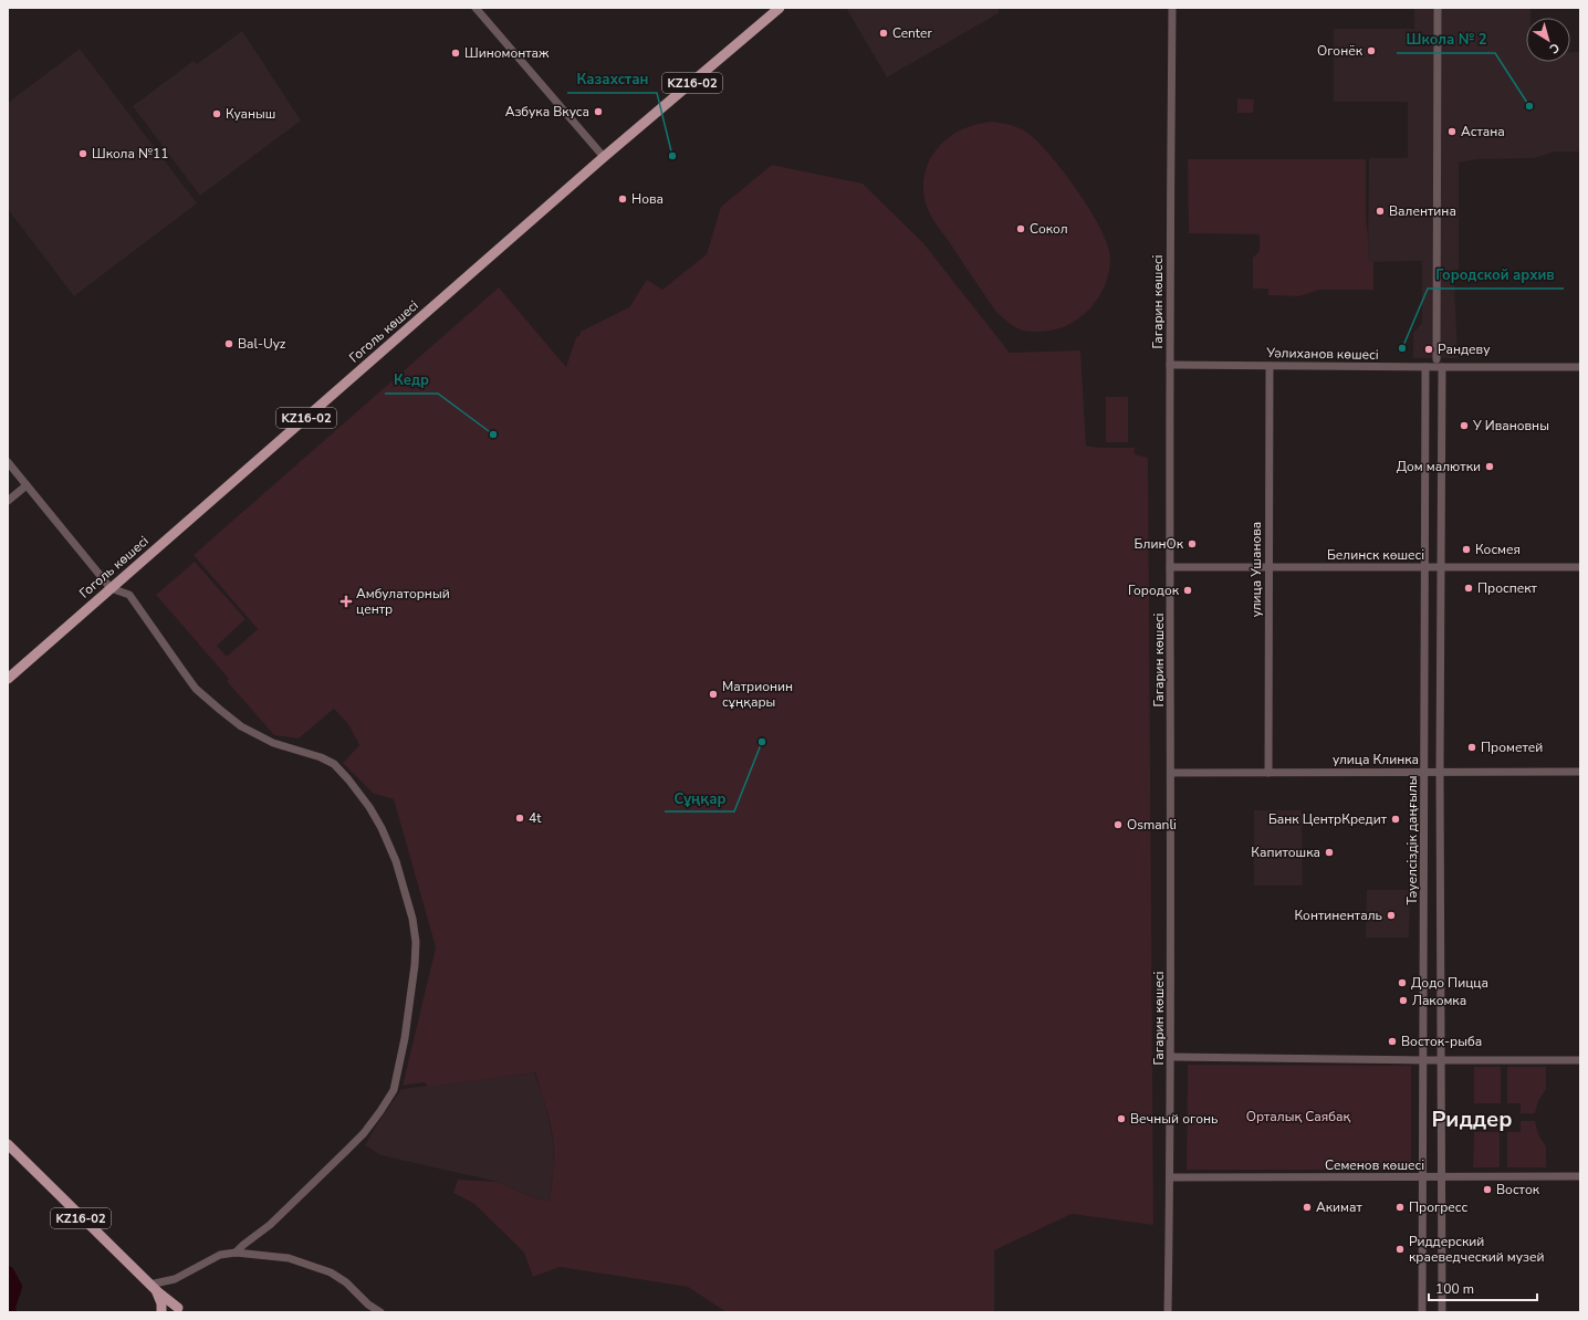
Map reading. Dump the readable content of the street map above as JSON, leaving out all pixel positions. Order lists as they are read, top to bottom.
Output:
{
  "streets": {
    "main road": ["KZ16-02", "Гоголь көшесі"],
    "street": [
      "Гагарин көшесі",
      "Уәлиханов көшесі",
      "Белинск көшесі",
      "улица Ушанова",
      "улица Клинка",
      "Тәуелсіздік даңғылы",
      "Семенов көшесі"
    ]
  },
  "crossings": [
    ["Гагарин көшесі", "Уәлиханов көшесі"],
    ["Гагарин көшесі", "Белинск көшесі"],
    ["Гагарин көшесі", "улица Клинка"],
    ["Гагарин көшесі", "Семенов көшесі"],
    ["Уәлиханов көшесі", "улица Ушанова"],
    ["Уәлиханов көшесі", "Тәуелсіздік даңғылы"],
    ["Белинск көшесі", "улица Ушанова"],
    ["Белинск көшесі", "Тәуелсіздік даңғылы"],
    ["улица Ушанова", "улица Клинка"],
    ["улица Клинка", "Тәуелсіздік даңғылы"],
    ["Тәуелсіздік даңғылы", "Семенов көшесі"]
  ],
  "districts": ["Риддер"],
  "parks": ["Орталық Саябақ"],
  "places": {
    "other": [
      "Center",
      "Огонёк",
      "Шиномонтаж",
      "Школа № 2",
      "Азбука Вкуса",
      "Куаныш",
      "Астана",
      "Школа №11",
      "Казахстан",
      "Нова",
      "Валентина",
      "Сокол",
      "Bal-Uyz",
      "Городской архив",
      "Рандеву",
      "У Ивановны",
      "Кедр",
      "Дом малютки",
      "БлинОк",
      "Космея",
      "Проспект",
      "Городок",
      "Матрионин сұңқары",
      "Сұңқар",
      "Прометей",
      "4t",
      "Банк ЦентрКредит",
      "Osmanli",
      "Капитошка",
      "Континенталь",
      "Додо Пицца",
      "Лакомка",
      "Восток-рыба",
      "Вечный огонь",
      "Восток",
      "Акимат",
      "Прогресс",
      "Риддерский краеведческий музей"
    ],
    "health": ["Амбулаторный центр"]
  },
  "scale_bar": "100 m",
  "north": "bottom right"
}
